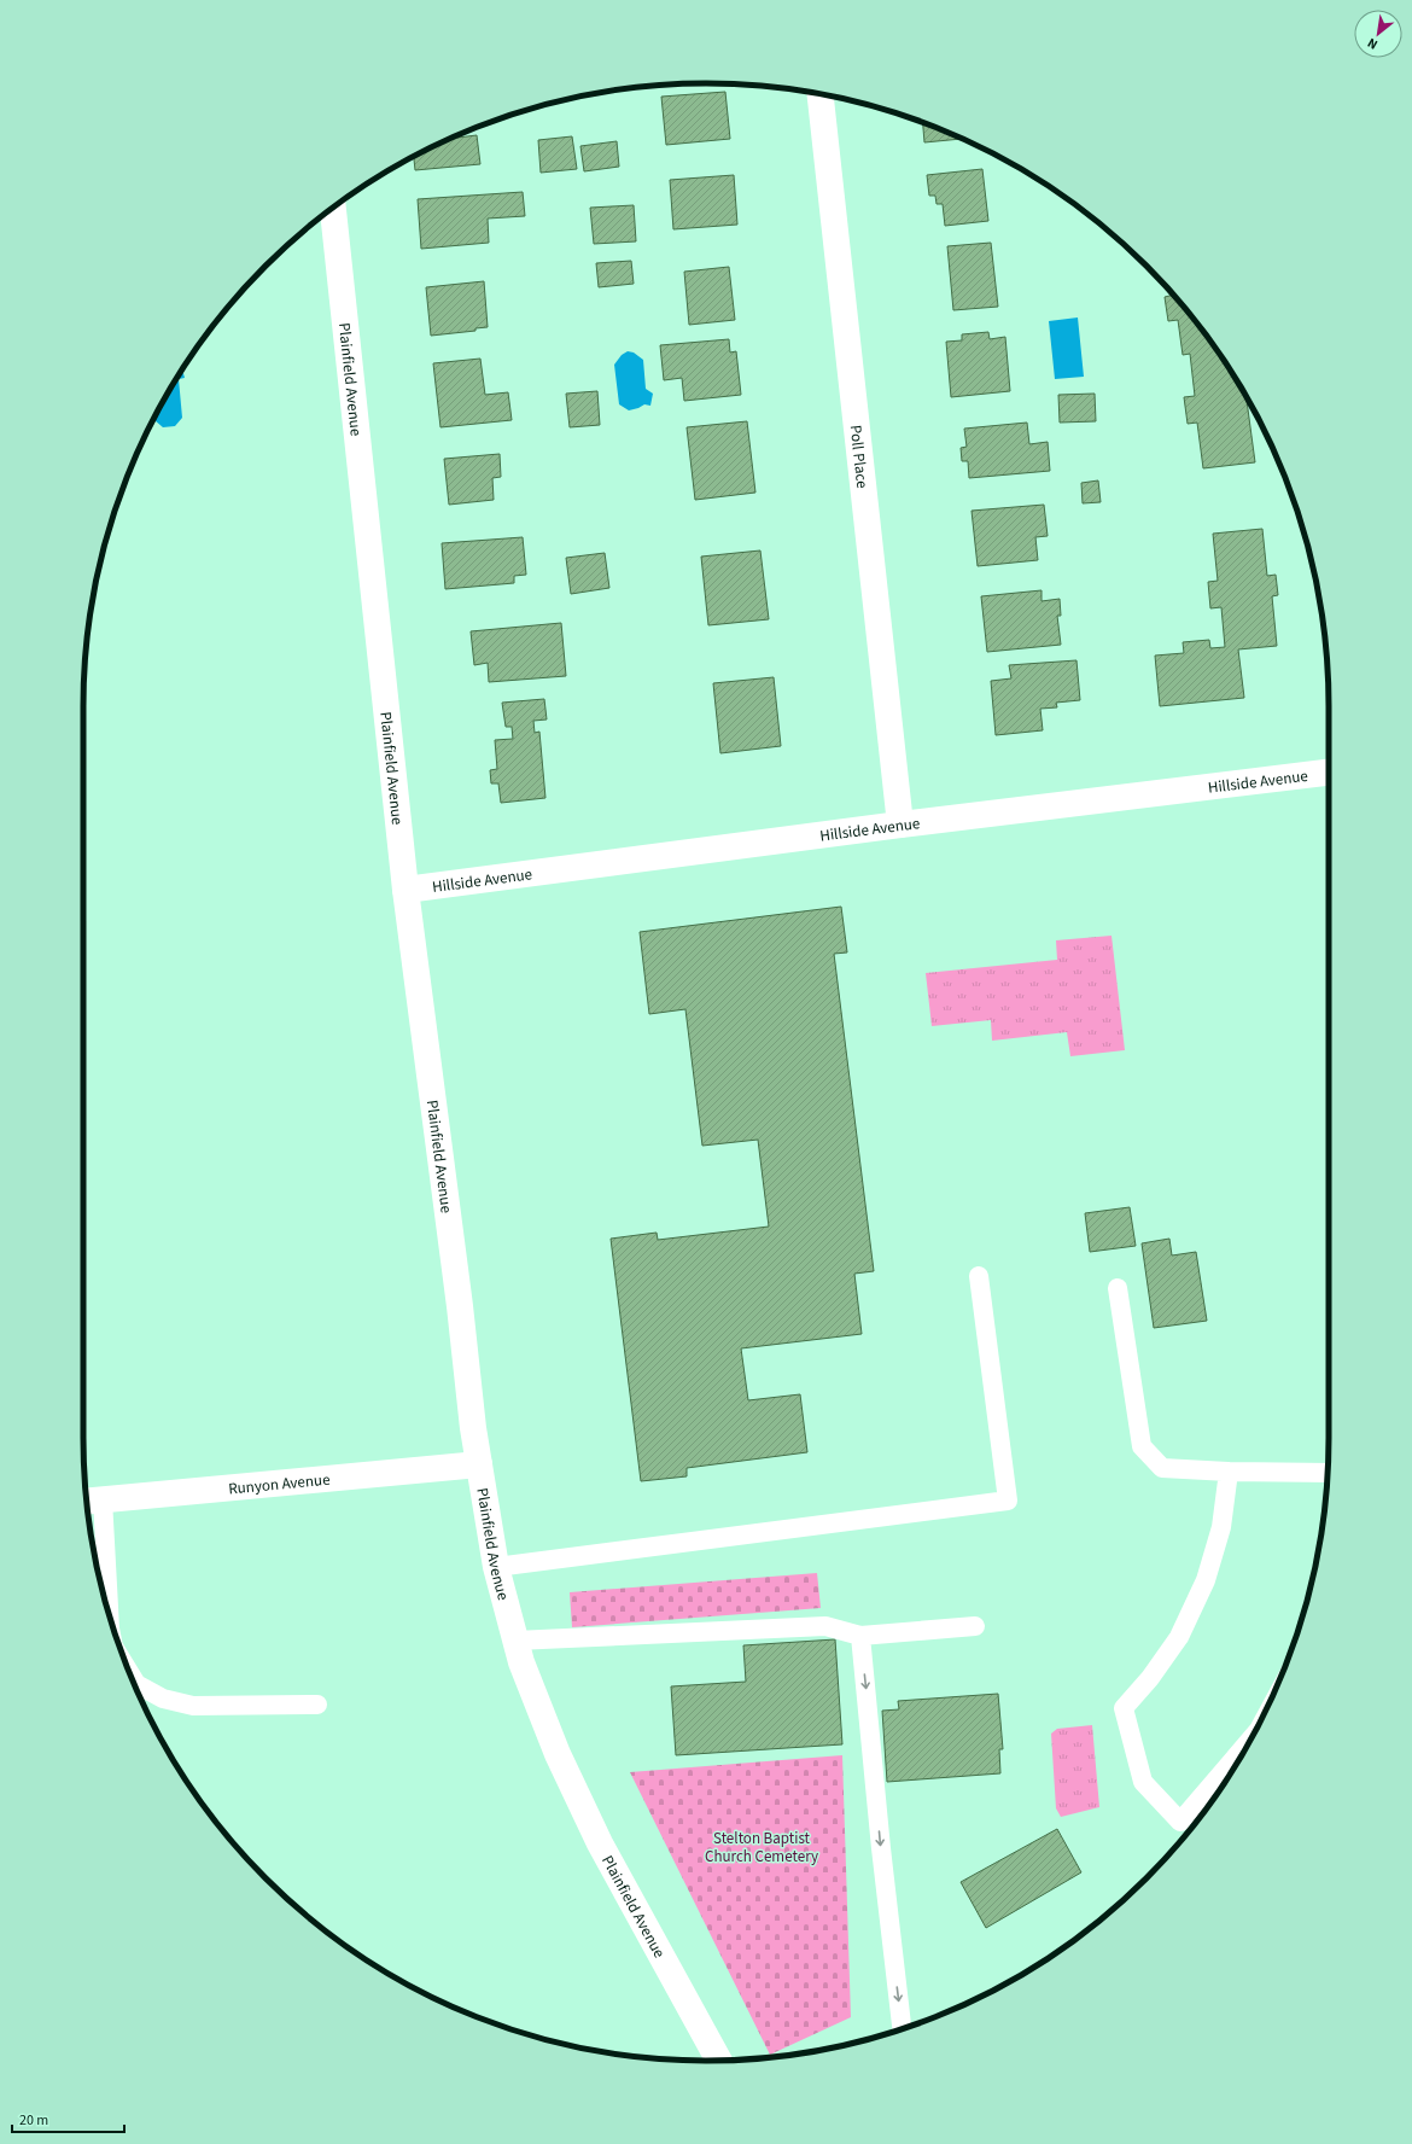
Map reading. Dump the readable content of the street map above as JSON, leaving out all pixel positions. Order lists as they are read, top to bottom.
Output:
{
  "streets": {
    "street": [
      "Plainfield Avenue",
      "Poll Place",
      "Hillside Avenue",
      "Runyon Avenue"
    ]
  },
  "crossings": [
    ["Plainfield Avenue", "Hillside Avenue"],
    ["Plainfield Avenue", "Runyon Avenue"],
    ["Poll Place", "Hillside Avenue"]
  ],
  "parks": ["Stelton Baptist Church Cemetery"],
  "scale_bar": "20 m",
  "north": "bottom left"
}
